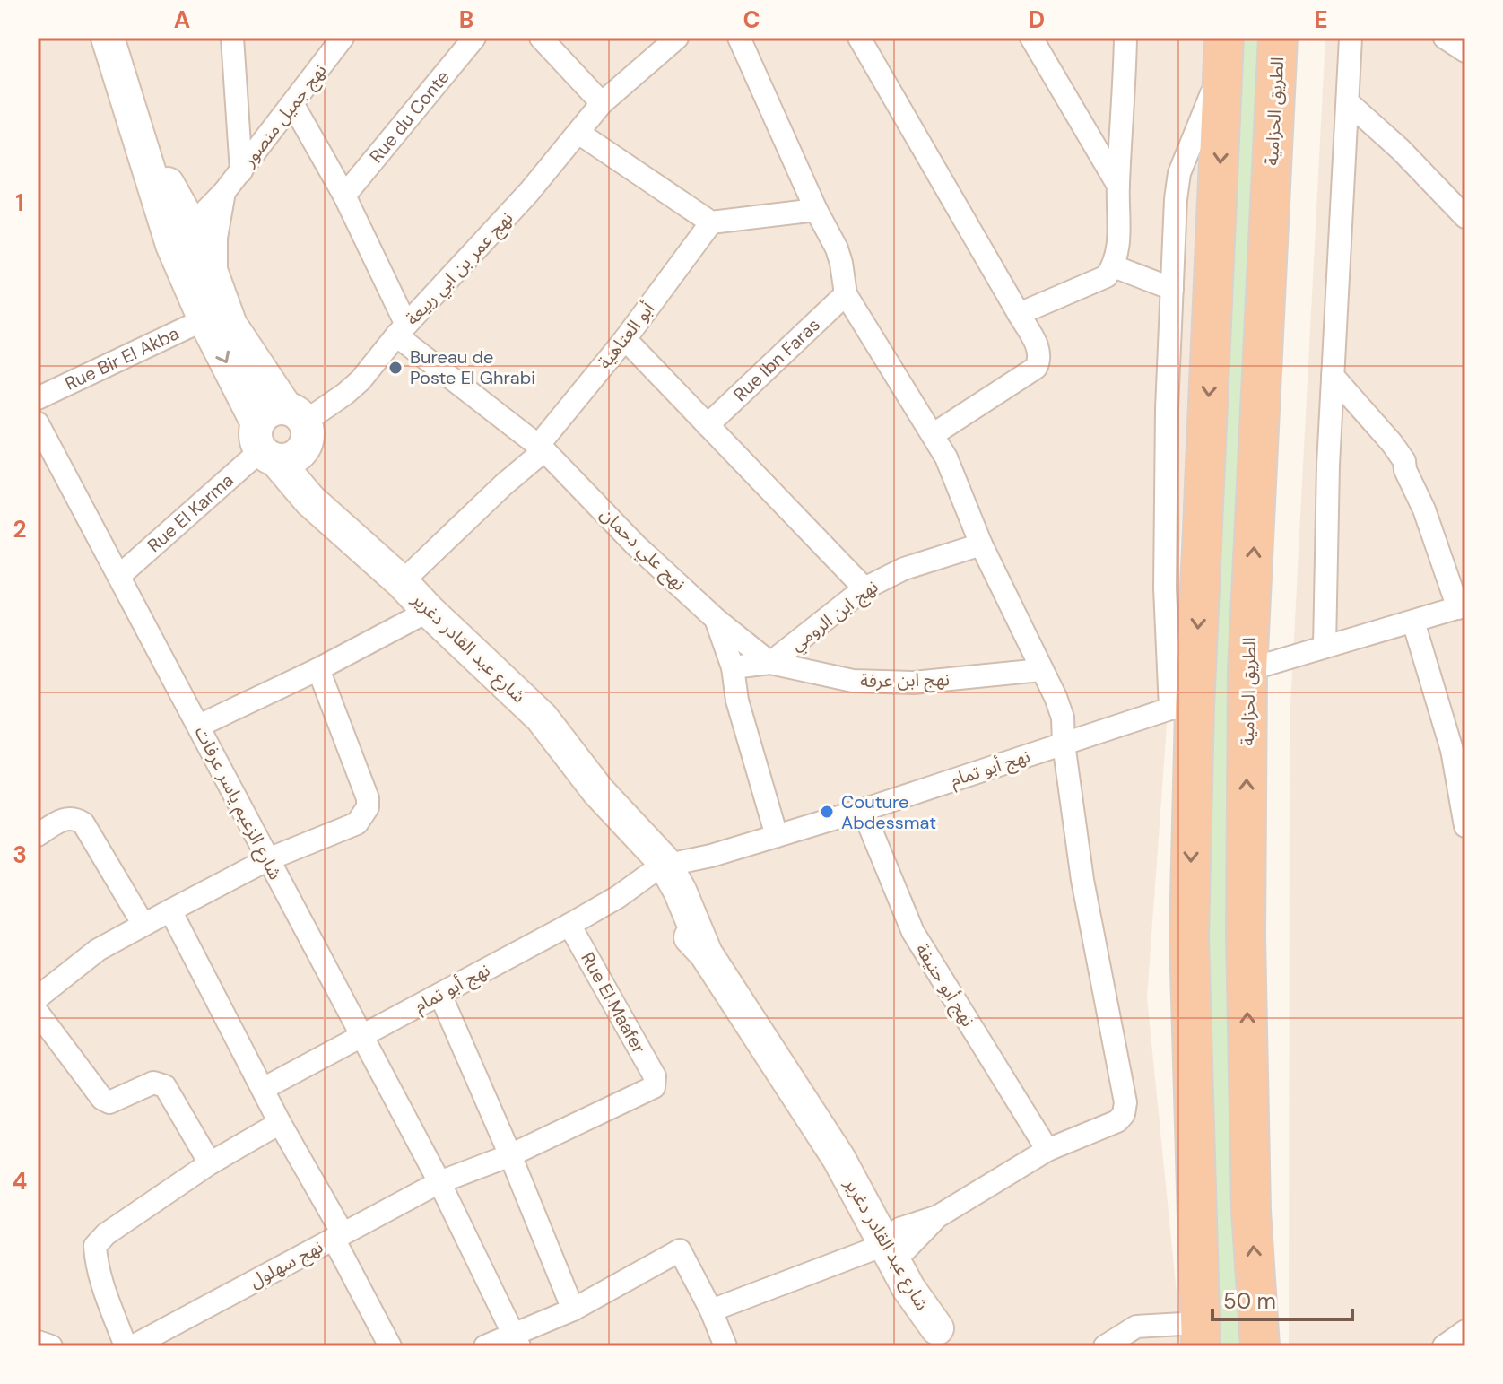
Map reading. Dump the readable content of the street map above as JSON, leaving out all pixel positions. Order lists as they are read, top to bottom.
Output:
{
  "streets": {
    "highway": ["الطريق الحزامية"],
    "main road": ["شارع عبد القادر دغرير"],
    "street": [
      "نهج جميل منصور",
      "Rue du Conte",
      "نهج عمر بن ابي ربيعة",
      "أبو العتاهية",
      "Rue Bir El Akba",
      "Rue Ibn Faras",
      "Rue El Karma",
      "نهج علي دحمان",
      "نهج ابن الرومي",
      "نهج ابن عرفة",
      "نهج أبو تمام",
      "شارع الزعيم ياسر عرفات",
      "نهج أبو حنيفة",
      "Rue El Maafer",
      "نهج سهلول"
    ]
  },
  "crossings": [
    ["نهج جميل منصور", "نهج علي دحمان"],
    ["نهج جميل منصور", "شارع عبد القادر دغرير"],
    ["Rue du Conte", "نهج علي دحمان"],
    ["نهج عمر بن ابي ربيعة", "Rue El Karma"],
    ["نهج عمر بن ابي ربيعة", "نهج علي دحمان"],
    ["نهج عمر بن ابي ربيعة", "شارع عبد القادر دغرير"],
    ["أبو العتاهية", "نهج علي دحمان"],
    ["أبو العتاهية", "شارع عبد القادر دغرير"],
    ["Rue Bir El Akba", "شارع عبد القادر دغرير"],
    ["Rue El Karma", "شارع عبد القادر دغرير"],
    ["Rue El Karma", "شارع الزعيم ياسر عرفات"],
    ["نهج علي دحمان", "نهج أبو تمام"],
    ["نهج ابن الرومي", "نهج ابن عرفة"],
    ["شارع عبد القادر دغرير", "نهج أبو تمام"],
    ["نهج أبو تمام", "شارع الزعيم ياسر عرفات"],
    ["نهج أبو تمام", "نهج أبو حنيفة"],
    ["نهج أبو تمام", "Rue El Maafer"],
    ["شارع الزعيم ياسر عرفات", "نهج سهلول"],
    ["Rue El Maafer", "نهج سهلول"]
  ],
  "places": ["Bureau de Poste El Ghrabi", "Couture Abdessmat"],
  "scale_bar": "50 m",
  "grid": {
    "columns": [
      "A",
      "B",
      "C",
      "D",
      "E"
    ],
    "rows": [
      "1",
      "2",
      "3",
      "4"
    ]
  }
}
